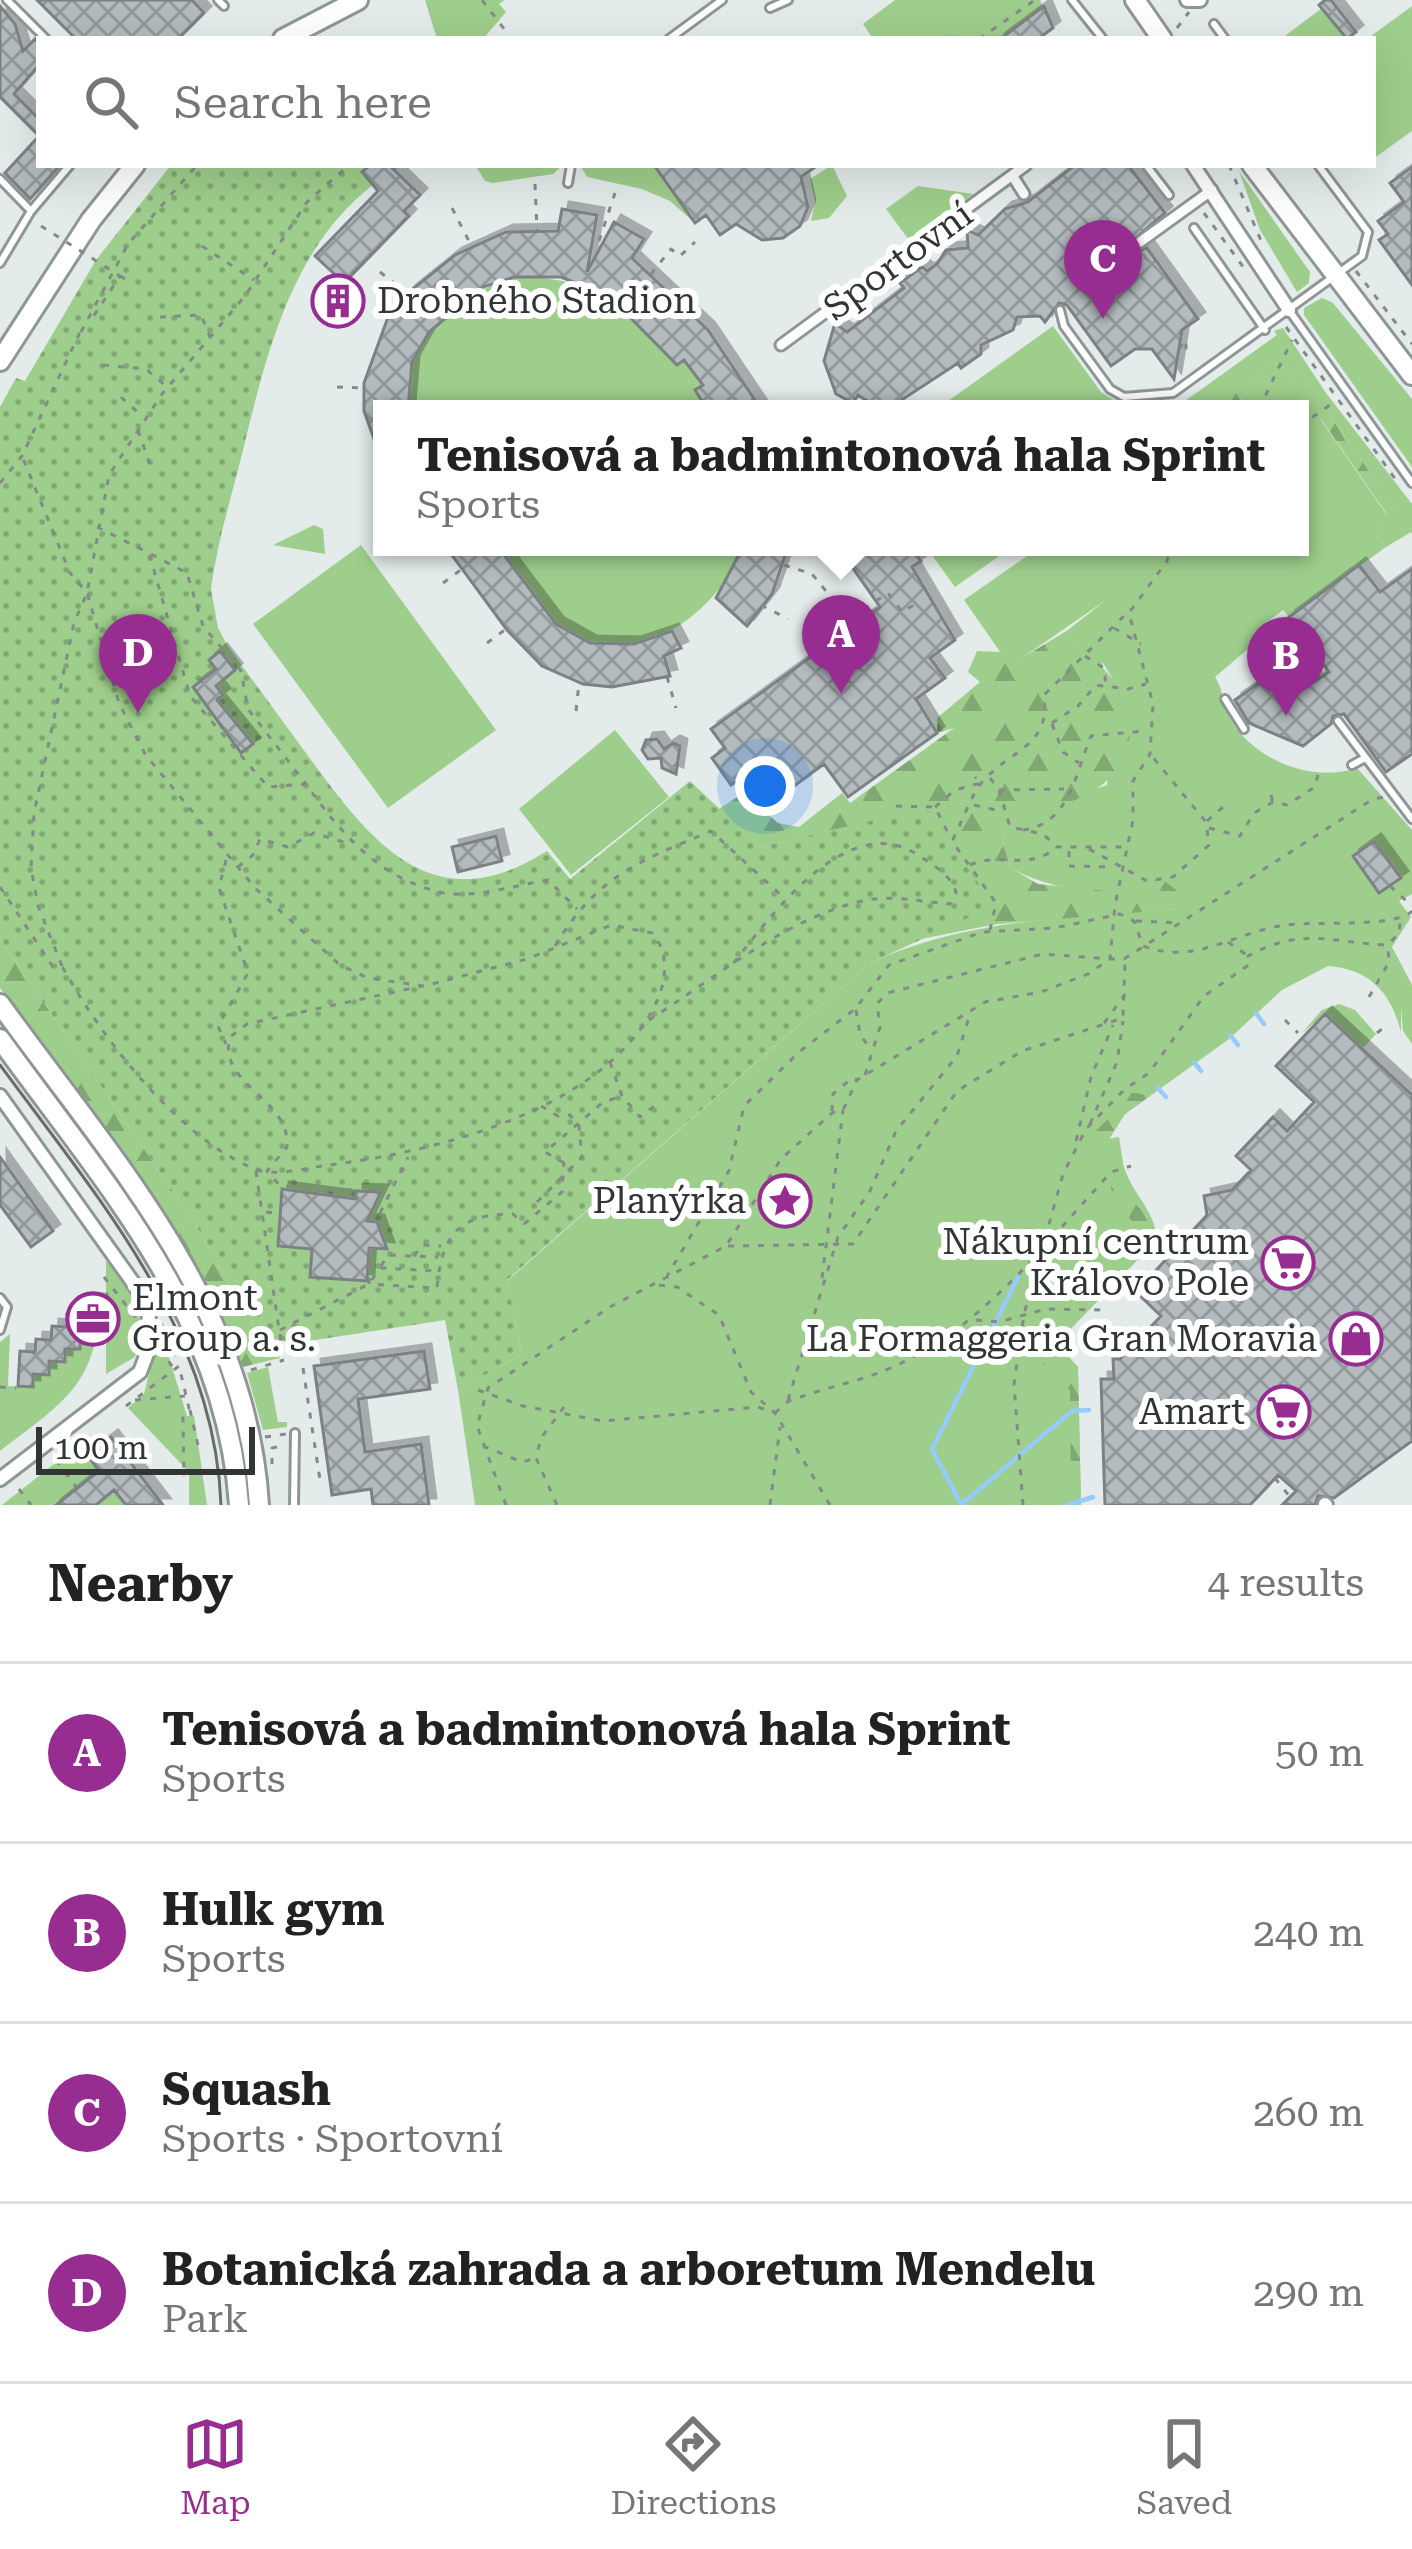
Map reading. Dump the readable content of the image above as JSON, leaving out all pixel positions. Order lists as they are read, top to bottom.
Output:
{
  "streets": {
    "street": ["Sportovní"]
  },
  "places": {
    "building": ["Drobného Stadion"],
    "place": ["Planýrka"],
    "supermarket": ["Nákupní centrum Královo Pole", "Amart"],
    "office": ["Elmont Group a. s."],
    "shop": ["La Formaggeria Gran Moravia"]
  },
  "scale_bar": "100 m",
  "page": {
    "search": "Search here",
    "pins": [
      "C",
      "A",
      "D",
      "B"
    ],
    "popup": ["Tenisová a badmintonová hala Sprint", "Sports"],
    "scale": "100 m",
    "heading": ["Nearby", "4 results"],
    "list": [
      {
        "mark": "A",
        "name": "Tenisová a badmintonová hala Sprint",
        "note": "Sports",
        "value": "50 m"
      },
      {
        "mark": "B",
        "name": "Hulk gym",
        "note": "Sports",
        "value": "240 m"
      },
      {
        "mark": "C",
        "name": "Squash",
        "note": "Sports · Sportovní",
        "value": "260 m"
      },
      {
        "mark": "D",
        "name": "Botanická zahrada a arboretum Mendelu",
        "note": "Park",
        "value": "290 m"
      }
    ],
    "nav": ["Map", "Directions", "Saved"]
  }
}
